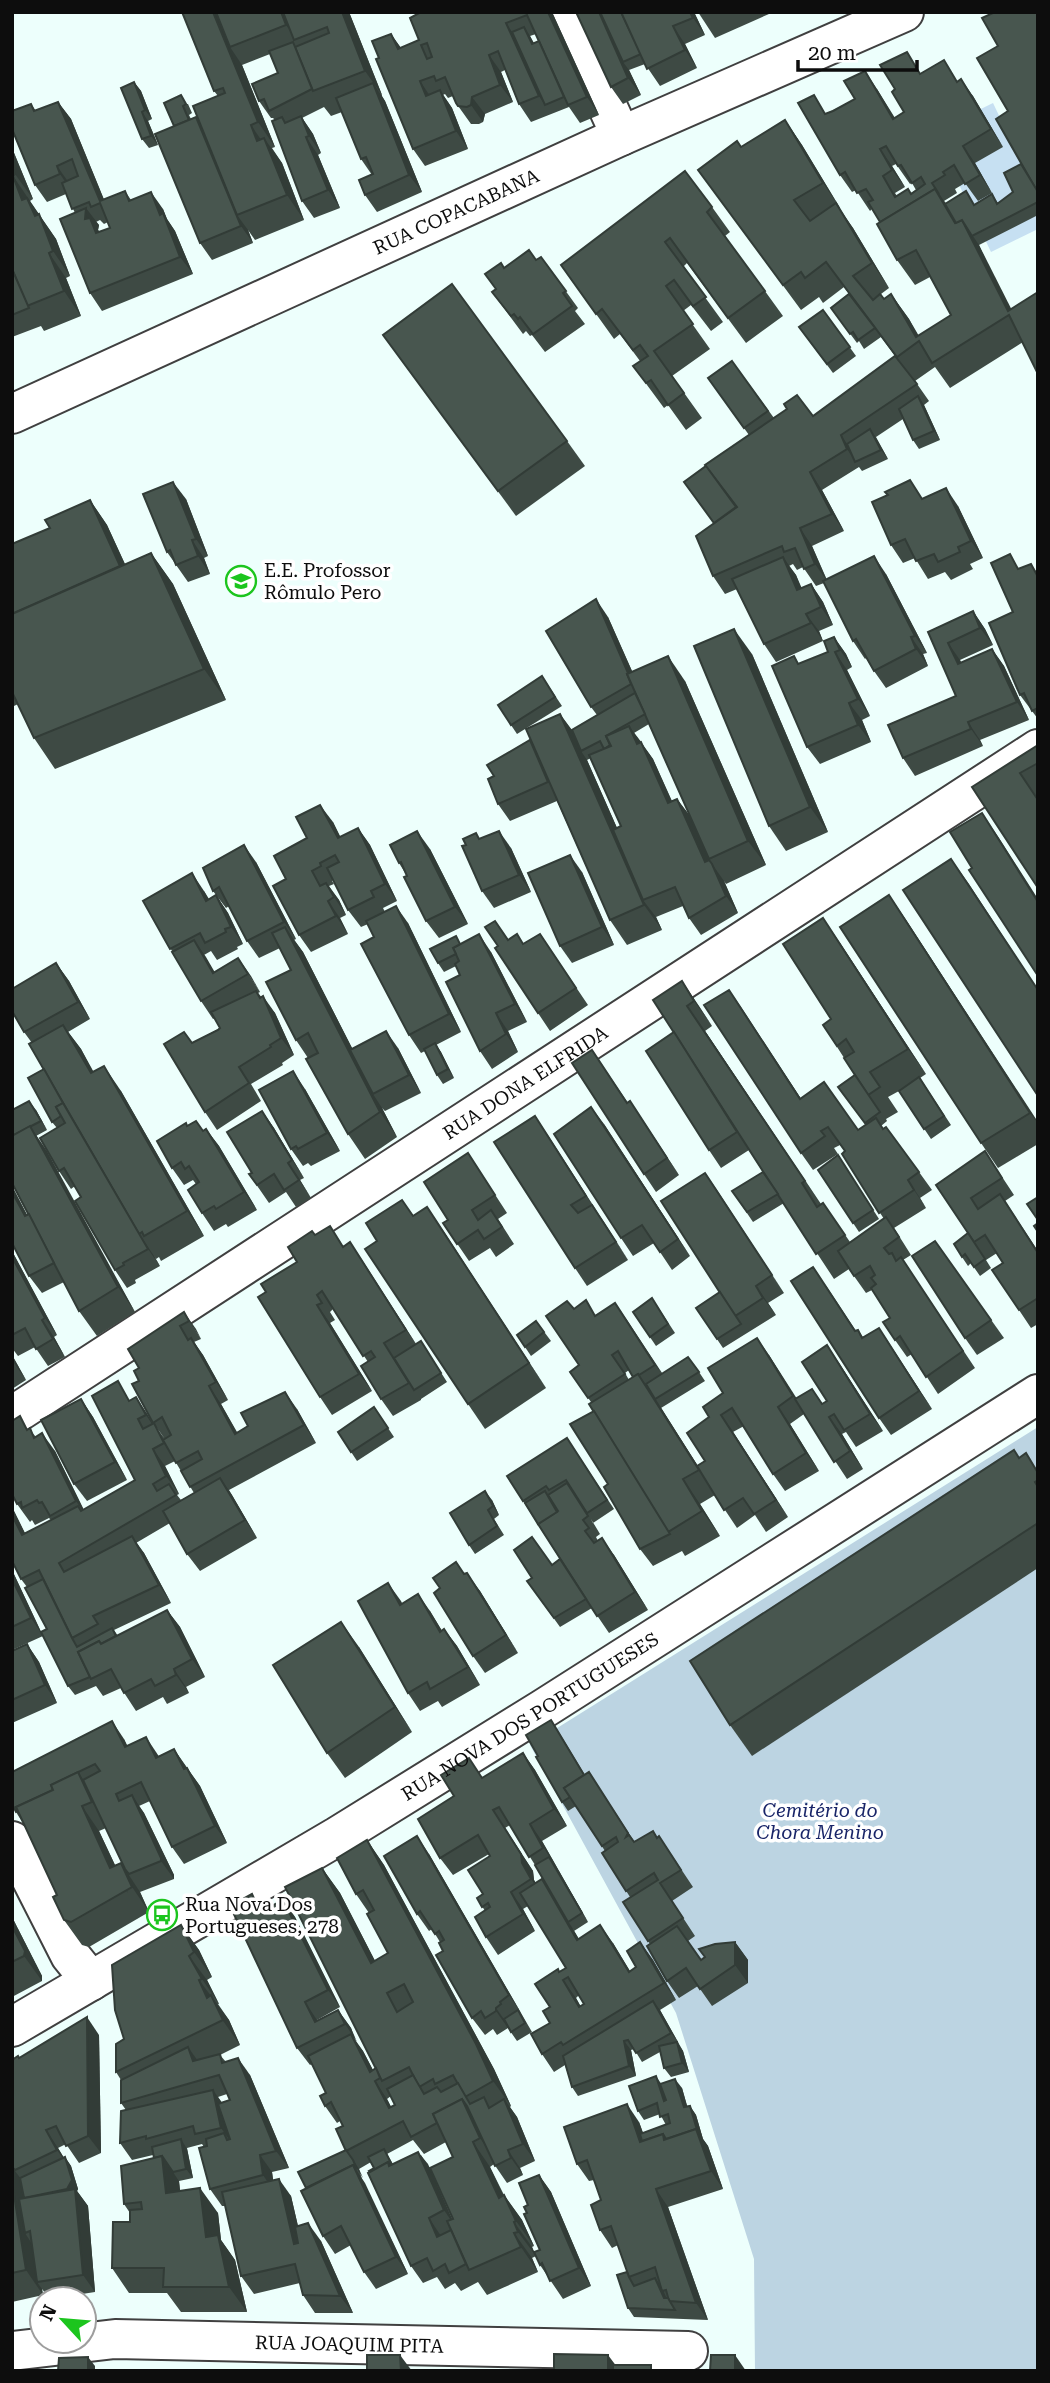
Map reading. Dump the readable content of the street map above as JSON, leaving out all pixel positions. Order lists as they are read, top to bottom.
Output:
{
  "streets": {
    "street": [
      "RUA COPACABANA",
      "RUA DONA ELFRIDA",
      "RUA NOVA DOS PORTUGUESES",
      "RUA JOAQUIM PITA"
    ]
  },
  "parks": ["Cemitério do Chora Menino"],
  "places": {
    "school or university": ["E.E. Profossor Rômulo Pero"],
    "bus stop": ["Rua Nova Dos Portugueses, 278"]
  },
  "scale_bar": "20 m",
  "north": "top left"
}
